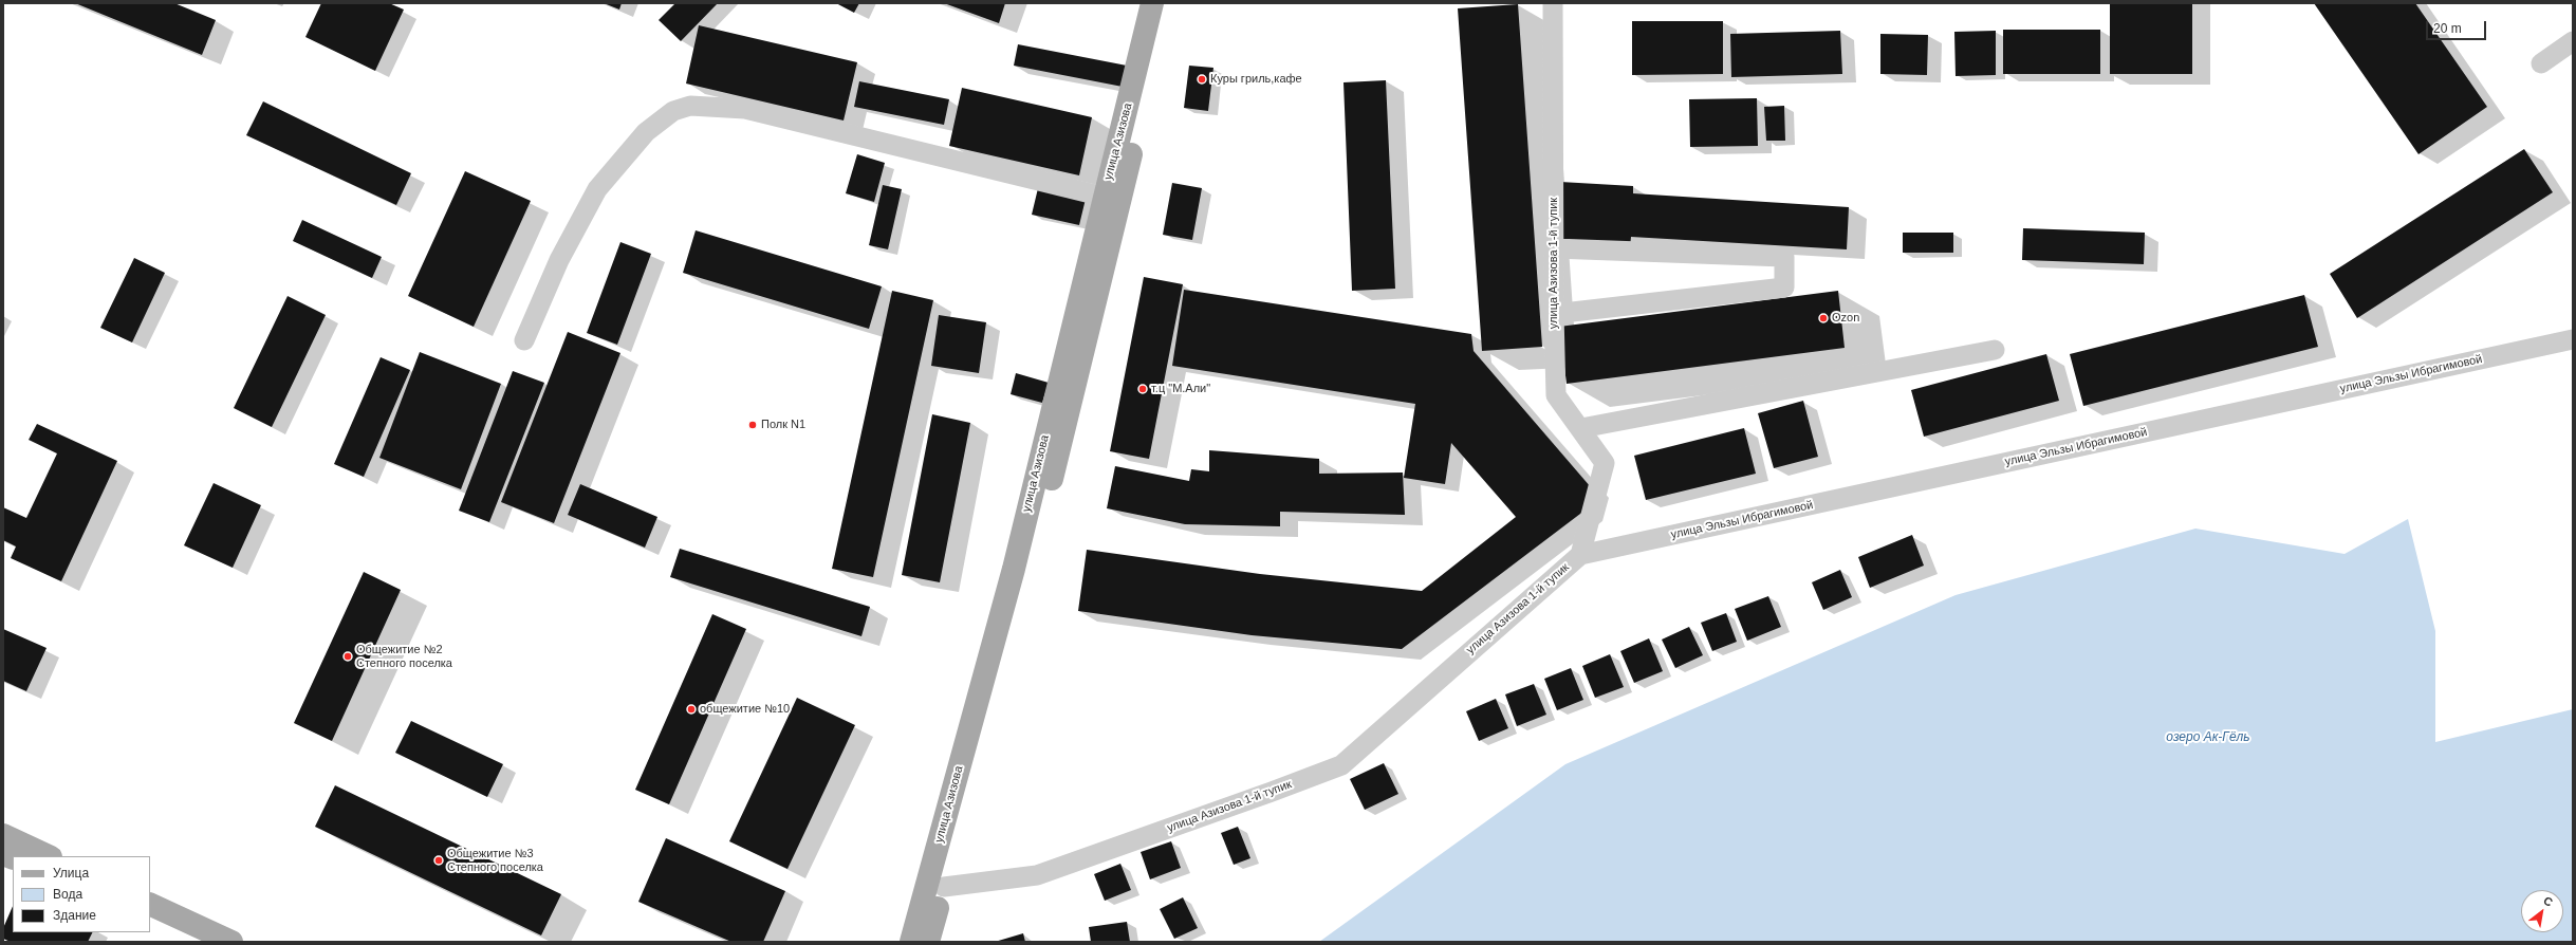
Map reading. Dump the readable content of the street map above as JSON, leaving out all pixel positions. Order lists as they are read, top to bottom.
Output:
{
  "streets": {
    "main road": ["улица Азизова"],
    "street": ["улица Азизова 1-й тупик", "улица Эльзы Ибрагимовой"]
  },
  "crossings": [
    ["улица Азизова", "улица Азизова 1-й тупик"],
    ["улица Азизова 1-й тупик", "улица Эльзы Ибрагимовой"]
  ],
  "water": ["озеро Ак-Гёль"],
  "places": [
    "Куры гриль,кафе",
    "Ozon",
    "т.ц \"М.Али\"",
    "Полк N1",
    "Общежитие №2 Степного поселка",
    "общежитие №10",
    "Общежитие №3 Степного поселка"
  ],
  "legend": ["Улица", "Вода", "Здание"],
  "scale_bar": "20 m",
  "north": "top right"
}
